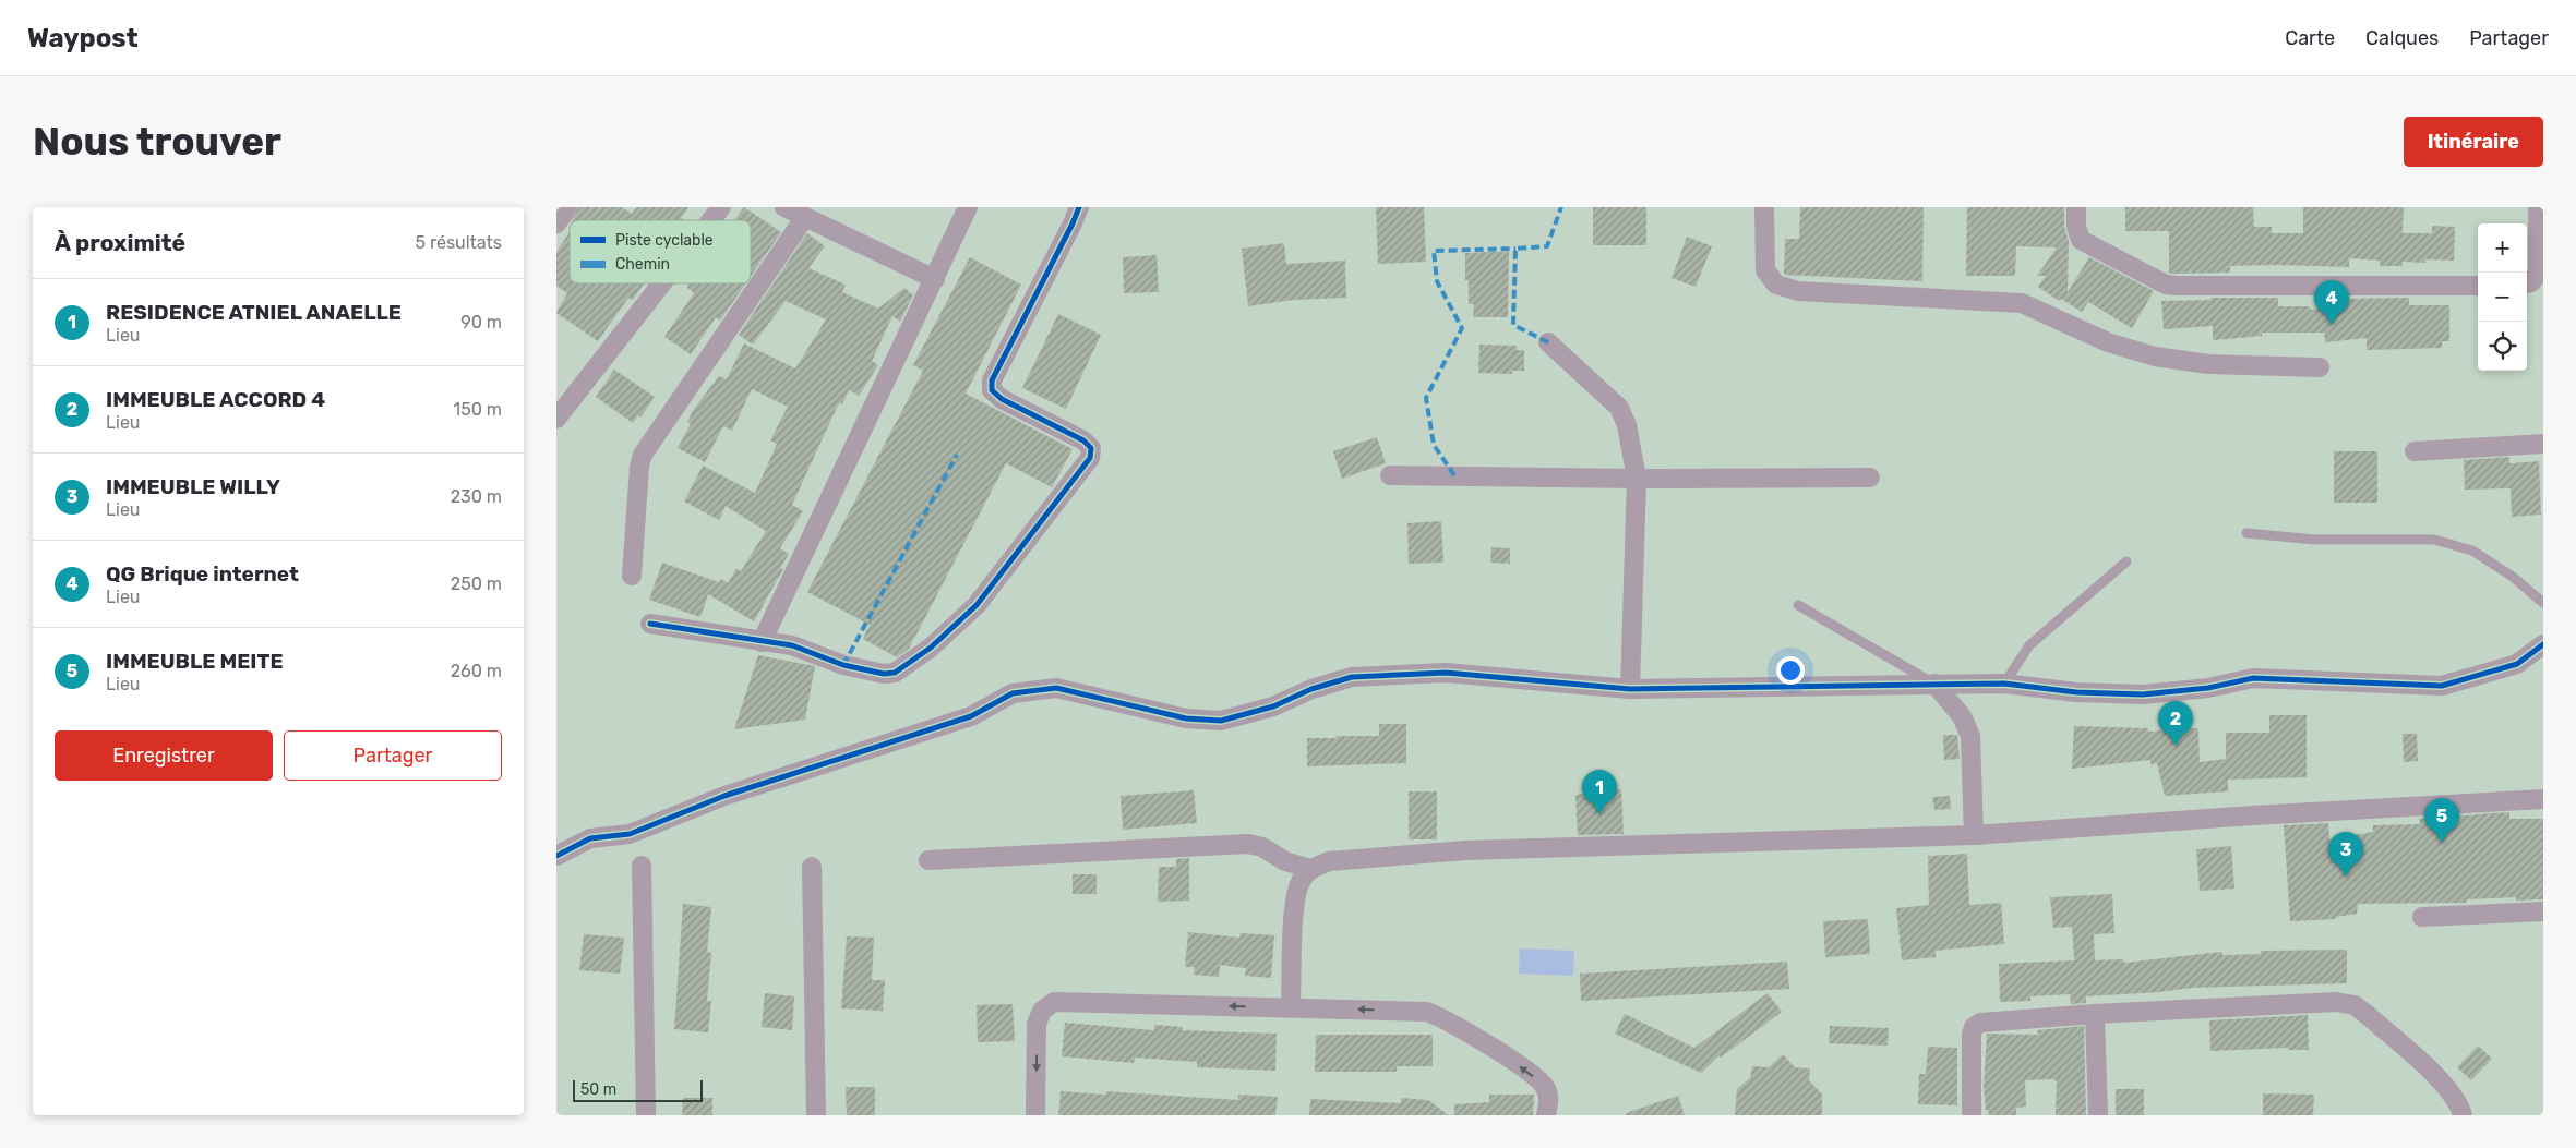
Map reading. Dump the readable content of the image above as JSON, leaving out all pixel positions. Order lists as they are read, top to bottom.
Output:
{
  "legend": ["Piste cyclable", "Chemin"],
  "scale_bar": "50 m",
  "page": {
    "header": "Waypost",
    "nav": ["Carte", "Calques", "Partager"],
    "buttons": [
      "Itinéraire",
      ["Enregistrer", "Partager"]
    ],
    "title": "Nous trouver",
    "heading": ["À proximité", "5 résultats"],
    "map_buttons": ["+", "−"],
    "list": [
      {
        "mark": "1",
        "name": "RESIDENCE ATNIEL ANAELLE",
        "note": "Lieu",
        "value": "90 m"
      },
      {
        "mark": "2",
        "name": "IMMEUBLE ACCORD 4",
        "note": "Lieu",
        "value": "150 m"
      },
      {
        "mark": "3",
        "name": "IMMEUBLE WILLY",
        "note": "Lieu",
        "value": "230 m"
      },
      {
        "mark": "4",
        "name": "QG Brique internet",
        "note": "Lieu",
        "value": "250 m"
      },
      {
        "mark": "5",
        "name": "IMMEUBLE MEITE",
        "note": "Lieu",
        "value": "260 m"
      }
    ],
    "pins": [
      "4",
      "2",
      "1",
      "5",
      "3"
    ],
    "scale": "50 m"
  }
}
